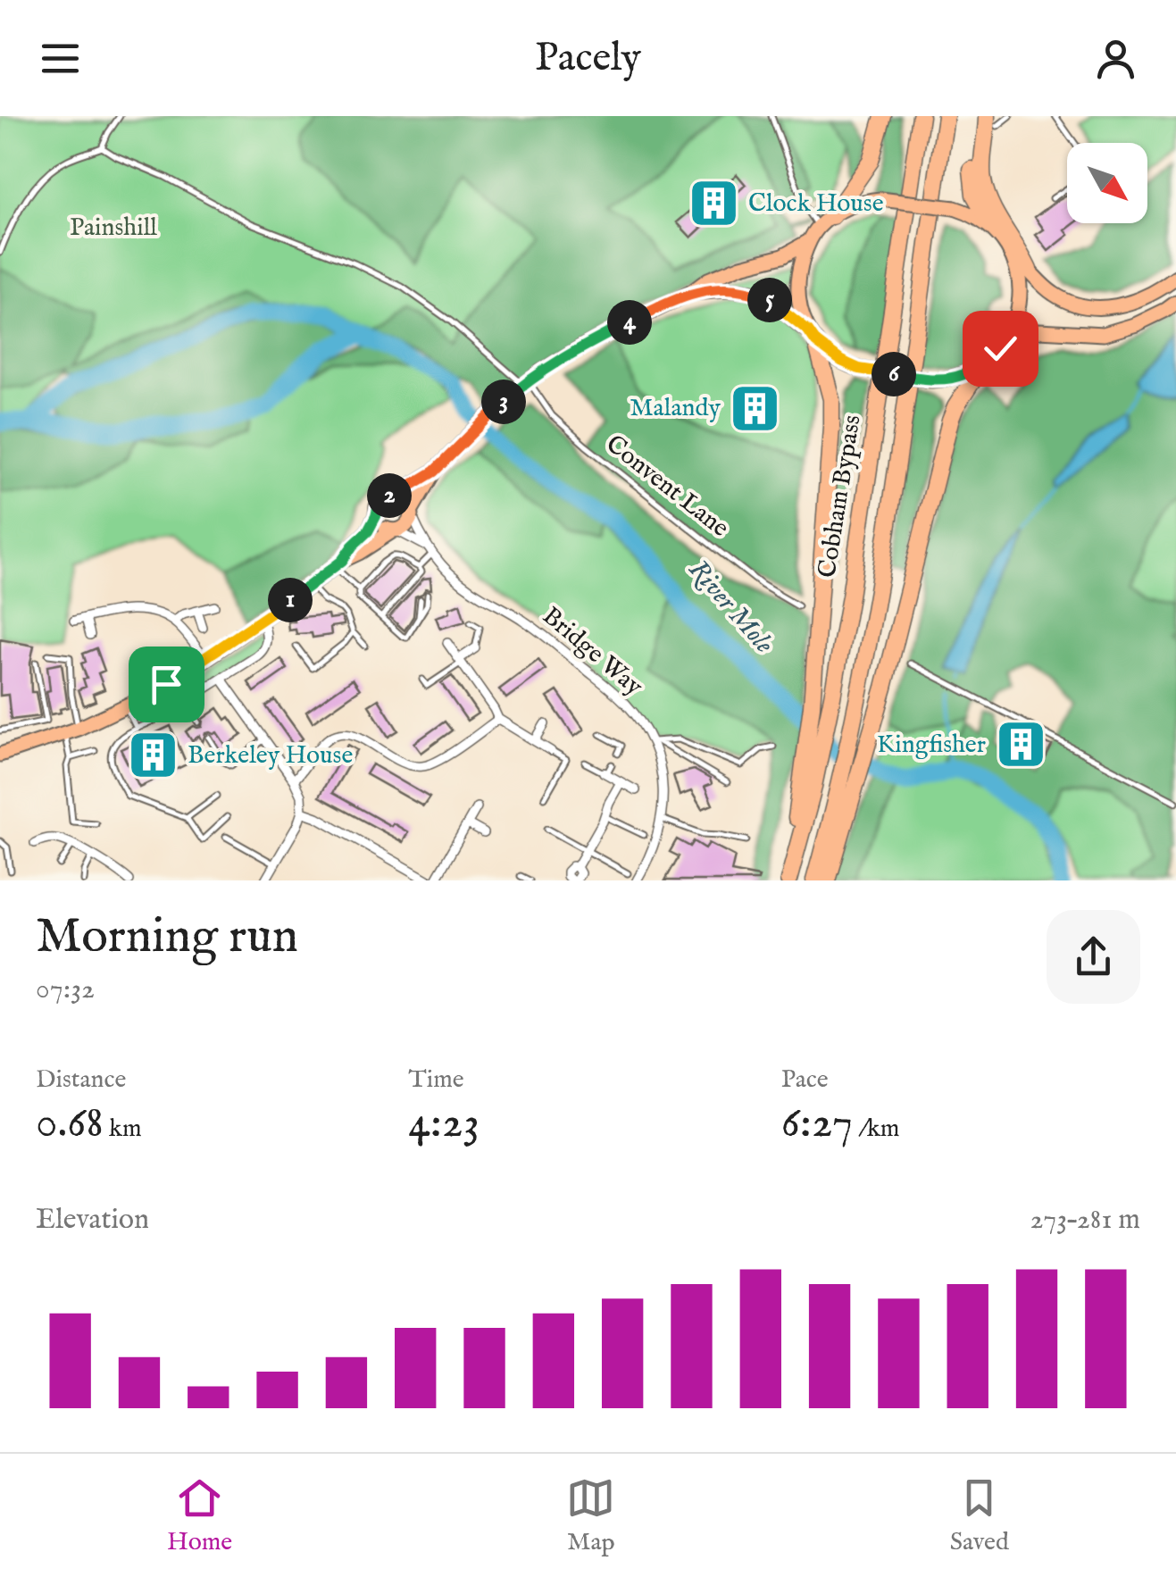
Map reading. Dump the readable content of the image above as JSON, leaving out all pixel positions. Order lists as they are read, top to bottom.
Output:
{
  "streets": {
    "highway": ["Cobham Bypass"],
    "street": ["Bridge Way"],
    "lane": ["Convent Lane"]
  },
  "water": ["River Mole"],
  "parks": ["Painshill"],
  "places": {
    "building": [
      "Clock House",
      "Malandy",
      "Kingfisher",
      "Berkeley House"
    ]
  },
  "north": "bottom right",
  "page": {
    "header": "Pacely",
    "pins": [
      "5",
      "4",
      "6",
      "3",
      "2",
      "1"
    ],
    "heading": ["Morning run", "07:32"],
    "stats": [
      ["Distance", "0.68 km"],
      ["Time", "4:23"],
      ["Pace", "6:27 /km"]
    ],
    "chart": ["Elevation", "273–281 m"],
    "tabs": ["Home", "Map", "Saved"]
  }
}
